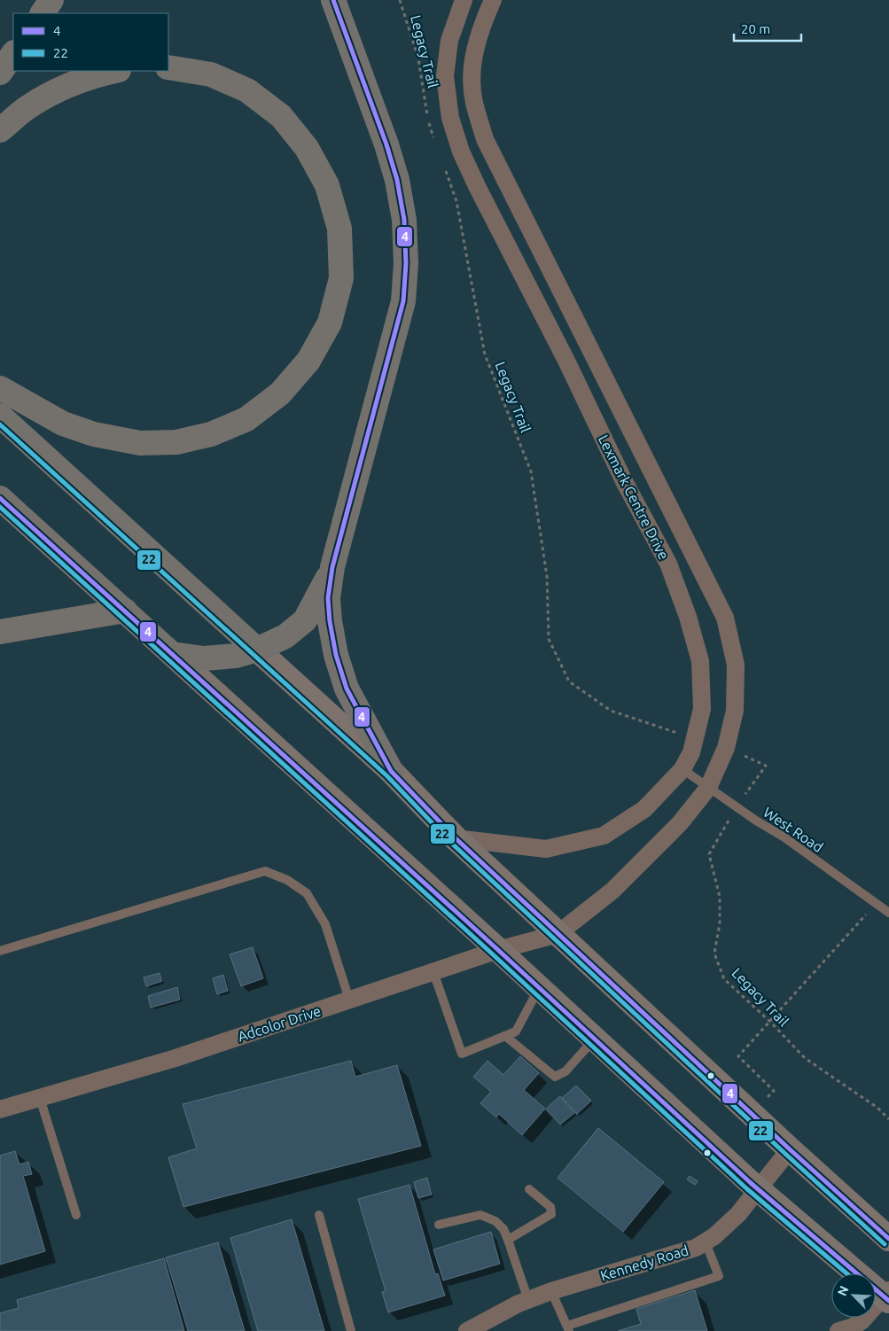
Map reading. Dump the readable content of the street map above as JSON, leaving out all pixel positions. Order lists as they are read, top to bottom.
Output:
{
  "streets": {
    "street": ["Lexmark Centre Drive", "Adcolor Drive", "Kennedy Road"],
    "lane": ["West Road"],
    "path": ["Legacy Trail"]
  },
  "crossings": [
    ["Lexmark Centre Drive", "West Road"],
    ["Lexmark Centre Drive", "Adcolor Drive"]
  ],
  "lines": ["transit line 4", "transit line 22"],
  "legend": ["4", "22"],
  "scale_bar": "20 m",
  "north": "top left"
}
